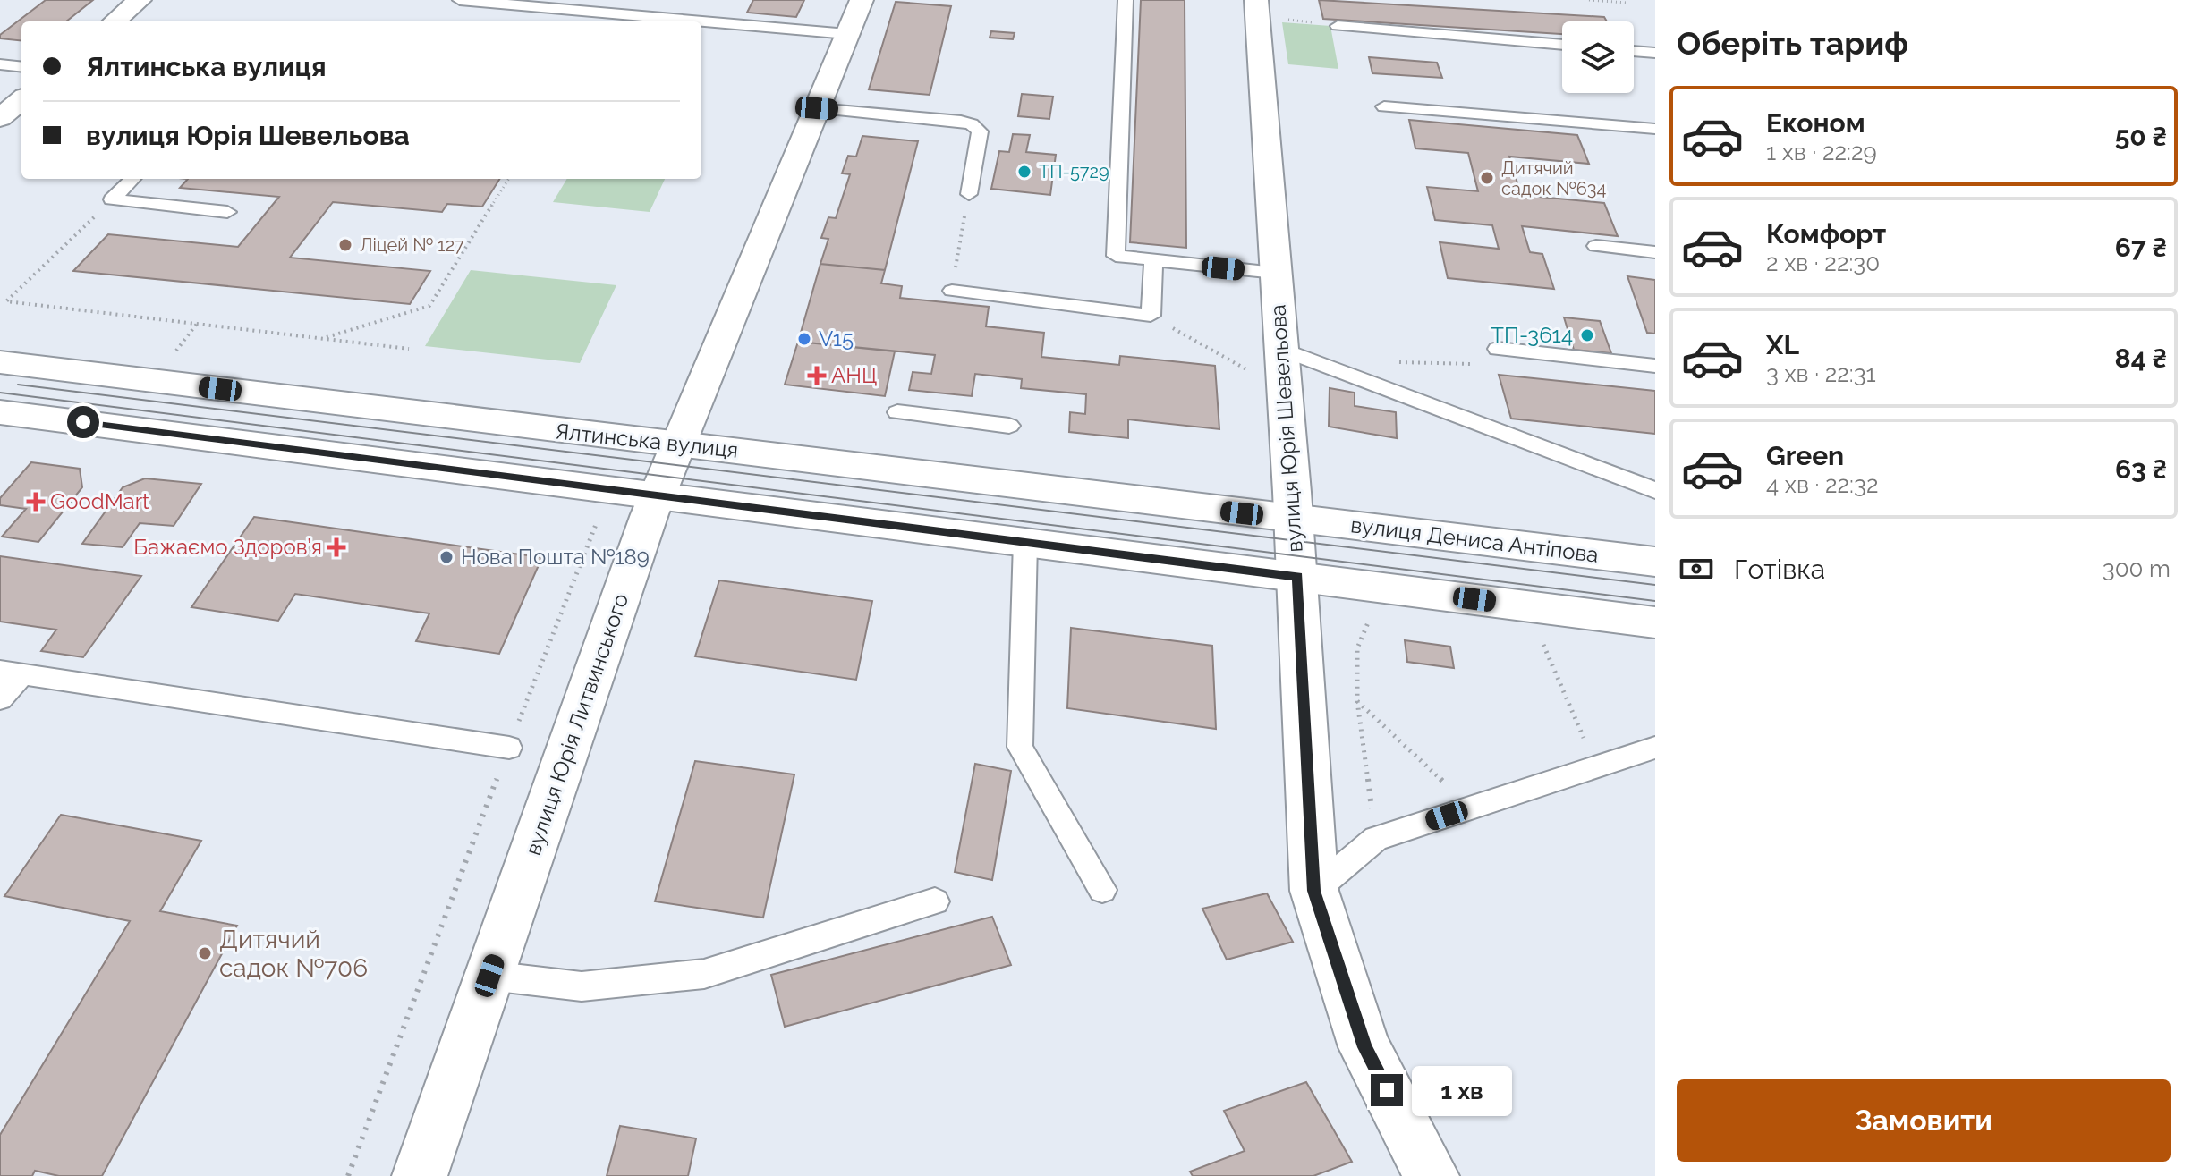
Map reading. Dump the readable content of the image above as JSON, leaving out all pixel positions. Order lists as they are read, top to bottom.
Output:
{
  "streets": {
    "street": [
      "вулиця Юрія Шевельова",
      "Ялтинська вулиця",
      "вулиця Дениса Антіпова",
      "вулиця Юрія Литвинського"
    ]
  },
  "crossings": [
    ["вулиця Юрія Шевельова", "Ялтинська вулиця"],
    ["вулиця Юрія Шевельова", "вулиця Дениса Антіпова"],
    ["Ялтинська вулиця", "вулиця Дениса Антіпова"],
    ["Ялтинська вулиця", "вулиця Юрія Литвинського"]
  ],
  "places": {
    "other": [
      "ТП-5729",
      "Дитячий садок №634",
      "Ліцей № 127",
      "ТП-3614",
      "V15",
      "Нова Пошта №189",
      "Дитячий садок №706"
    ],
    "health": ["АНЦ", "GoodMart", "Бажаємо Здоров’я"]
  },
  "page": {
    "heading": "Оберіть тариф",
    "banner": ["Ялтинська вулиця", "вулиця Юрія Шевельова"],
    "list": [
      {
        "name": "Економ",
        "note": "1 хв · 22:29",
        "value": "50 ₴"
      },
      {
        "name": "Комфорт",
        "note": "2 хв · 22:30",
        "value": "67 ₴"
      },
      {
        "name": "XL",
        "note": "3 хв · 22:31",
        "value": "84 ₴"
      },
      {
        "name": "Green",
        "note": "4 хв · 22:32",
        "value": "63 ₴"
      }
    ],
    "pay": ["Готівка", "300 m"],
    "buttons": "Замовити",
    "bubble": "1 хв"
  }
}
